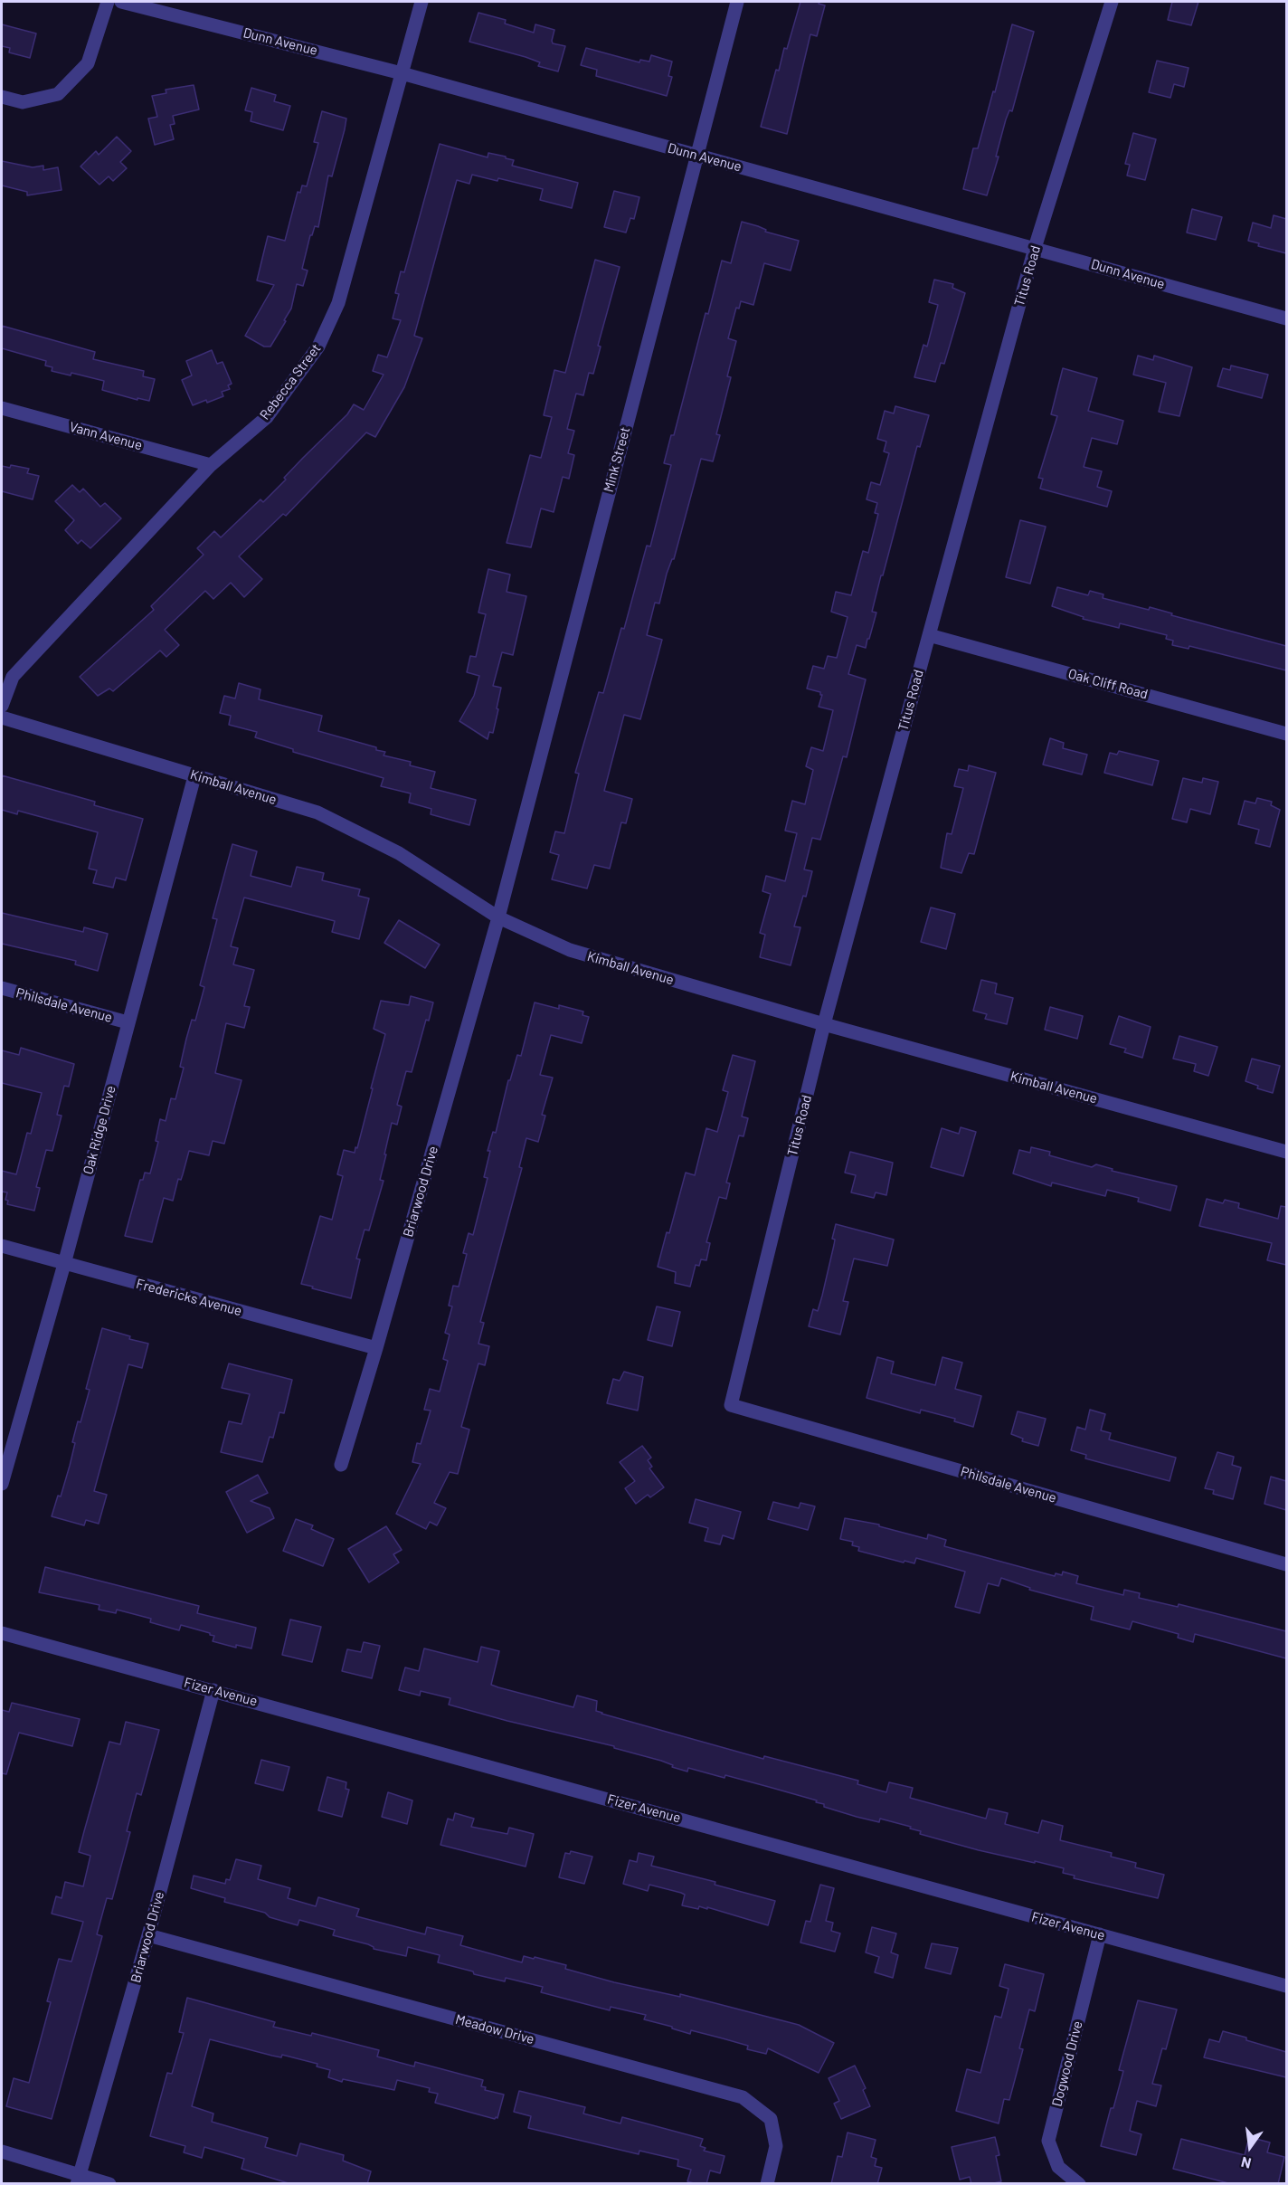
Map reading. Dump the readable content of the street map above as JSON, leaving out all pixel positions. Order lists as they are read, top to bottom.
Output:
{
  "streets": {
    "street": [
      "Dunn Avenue",
      "Titus Road",
      "Rebecca Street",
      "Vann Avenue",
      "Mink Street",
      "Oak Cliff Road",
      "Kimball Avenue",
      "Philsdale Avenue",
      "Oak Ridge Drive",
      "Briarwood Drive",
      "Fredericks Avenue",
      "Fizer Avenue",
      "Meadow Drive",
      "Dogwood Drive"
    ]
  },
  "crossings": [
    ["Dunn Avenue", "Titus Road"],
    ["Dunn Avenue", "Rebecca Street"],
    ["Dunn Avenue", "Mink Street"],
    ["Titus Road", "Oak Cliff Road"],
    ["Titus Road", "Kimball Avenue"],
    ["Titus Road", "Philsdale Avenue"],
    ["Rebecca Street", "Vann Avenue"],
    ["Mink Street", "Kimball Avenue"],
    ["Mink Street", "Briarwood Drive"],
    ["Kimball Avenue", "Oak Ridge Drive"],
    ["Kimball Avenue", "Briarwood Drive"],
    ["Philsdale Avenue", "Oak Ridge Drive"],
    ["Oak Ridge Drive", "Fredericks Avenue"],
    ["Briarwood Drive", "Fredericks Avenue"],
    ["Briarwood Drive", "Fizer Avenue"],
    ["Briarwood Drive", "Meadow Drive"],
    ["Fizer Avenue", "Dogwood Drive"]
  ],
  "north": "bottom"
}
